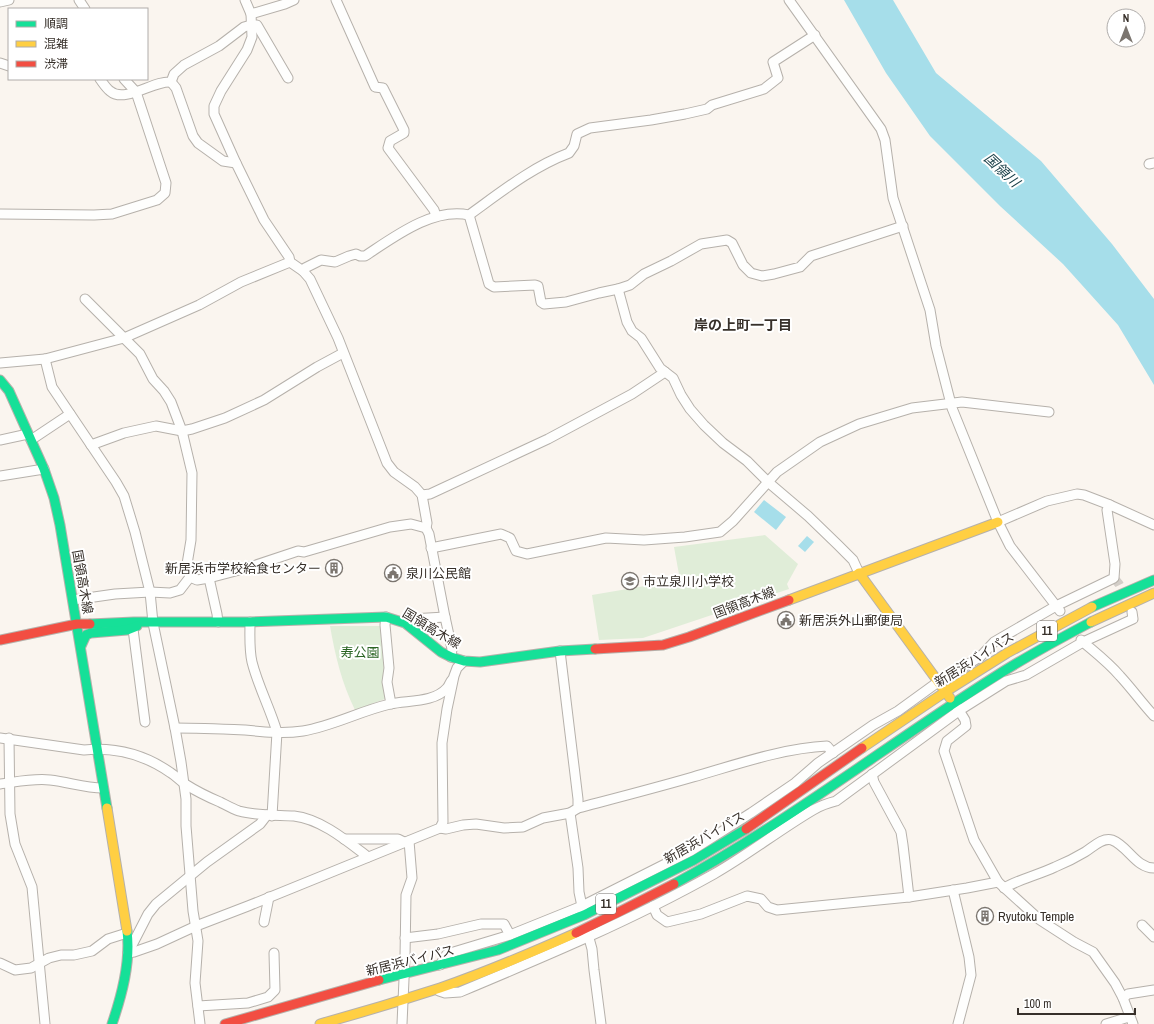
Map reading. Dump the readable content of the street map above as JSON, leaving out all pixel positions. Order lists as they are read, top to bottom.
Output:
{
  "streets": {
    "main road": ["国領高木線", "11", "新居浜バイパス"]
  },
  "districts": ["岸の上町一丁目"],
  "water": ["国領川"],
  "parks": ["寿公園"],
  "places": {
    "building": ["新居浜市学校給食センター", "Ryutoku Temple"],
    "public building": ["泉川公民館", "新居浜外山郵便局"],
    "school or university": ["市立泉川小学校"]
  },
  "legend": ["順調", "混雑", "渋滞"],
  "scale_bar": "100 m",
  "north": "top"
}
